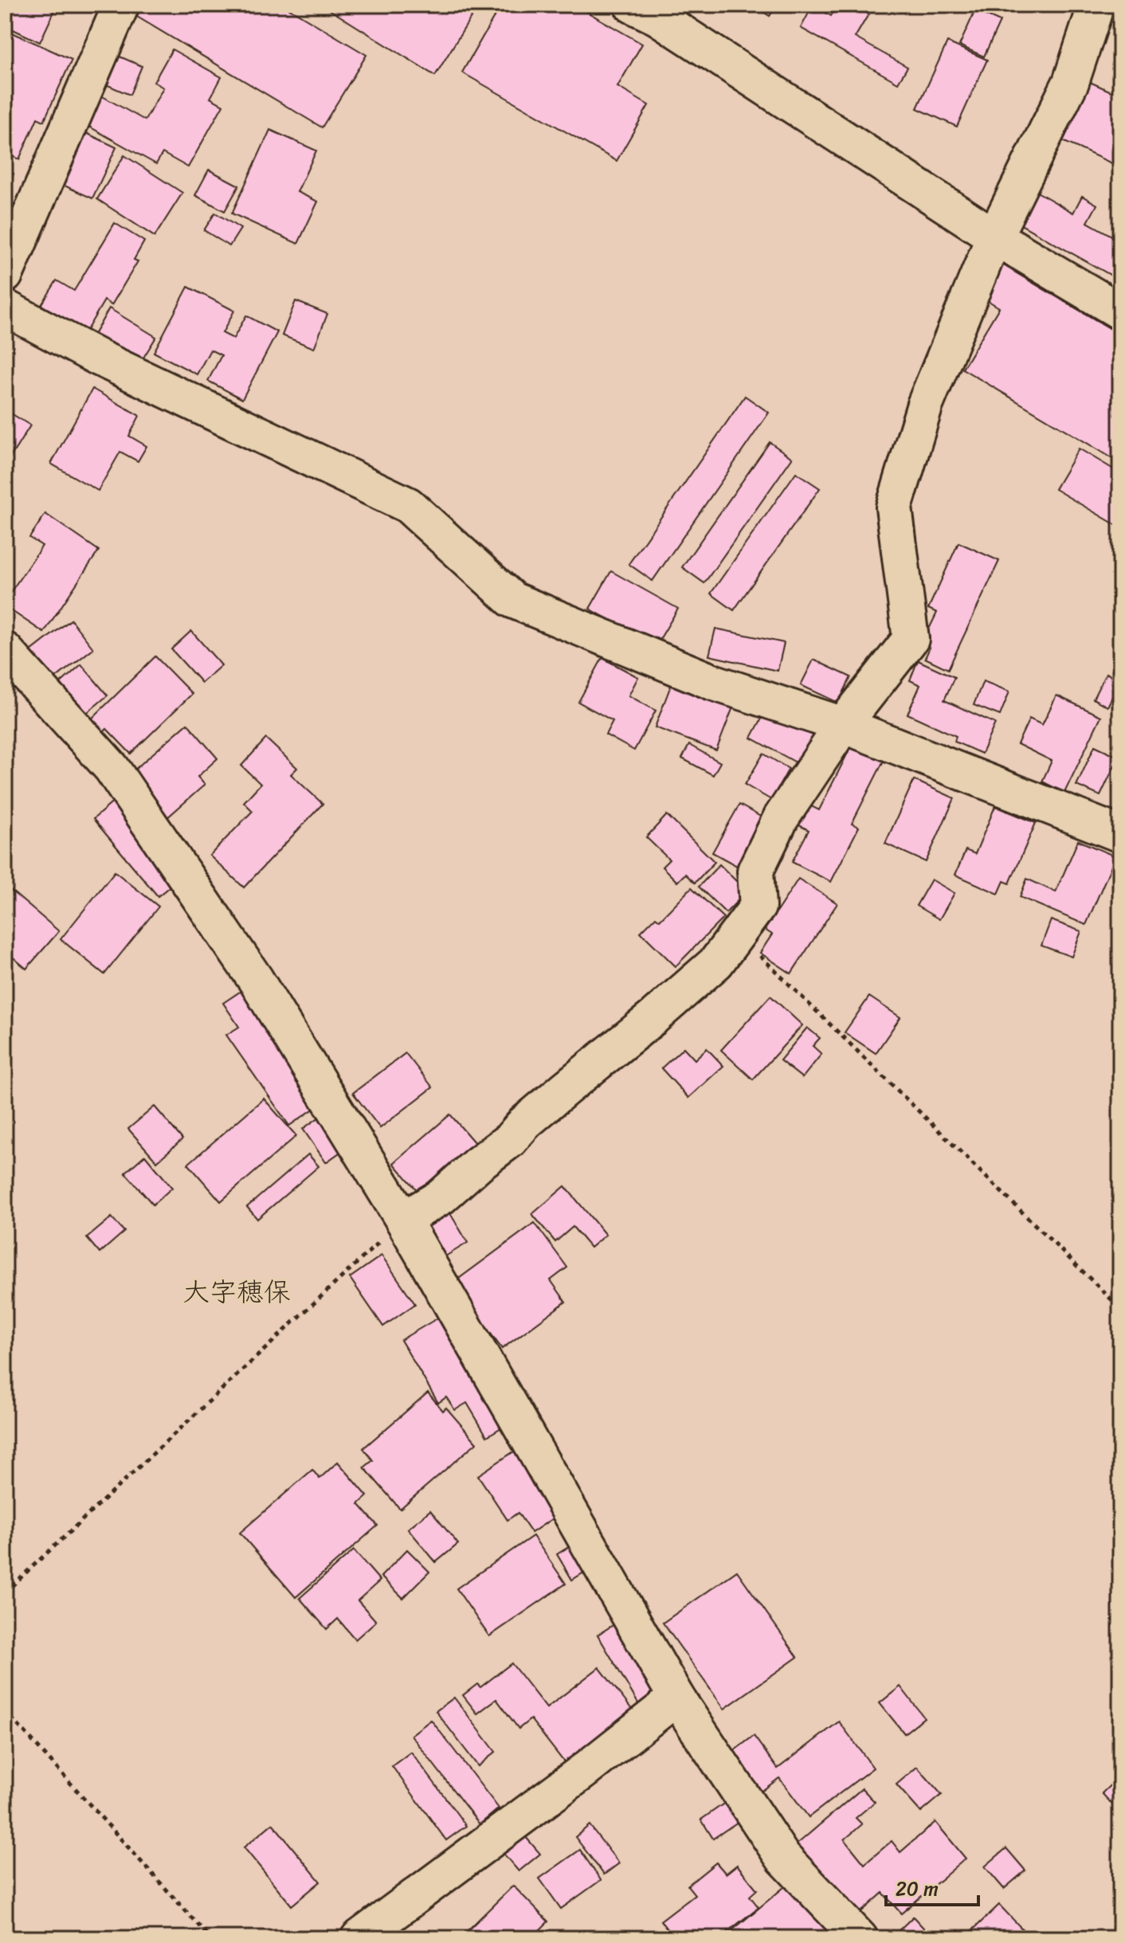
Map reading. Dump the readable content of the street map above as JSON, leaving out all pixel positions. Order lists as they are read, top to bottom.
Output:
{
  "districts": ["大字穂保"],
  "scale_bar": "20 m"
}
